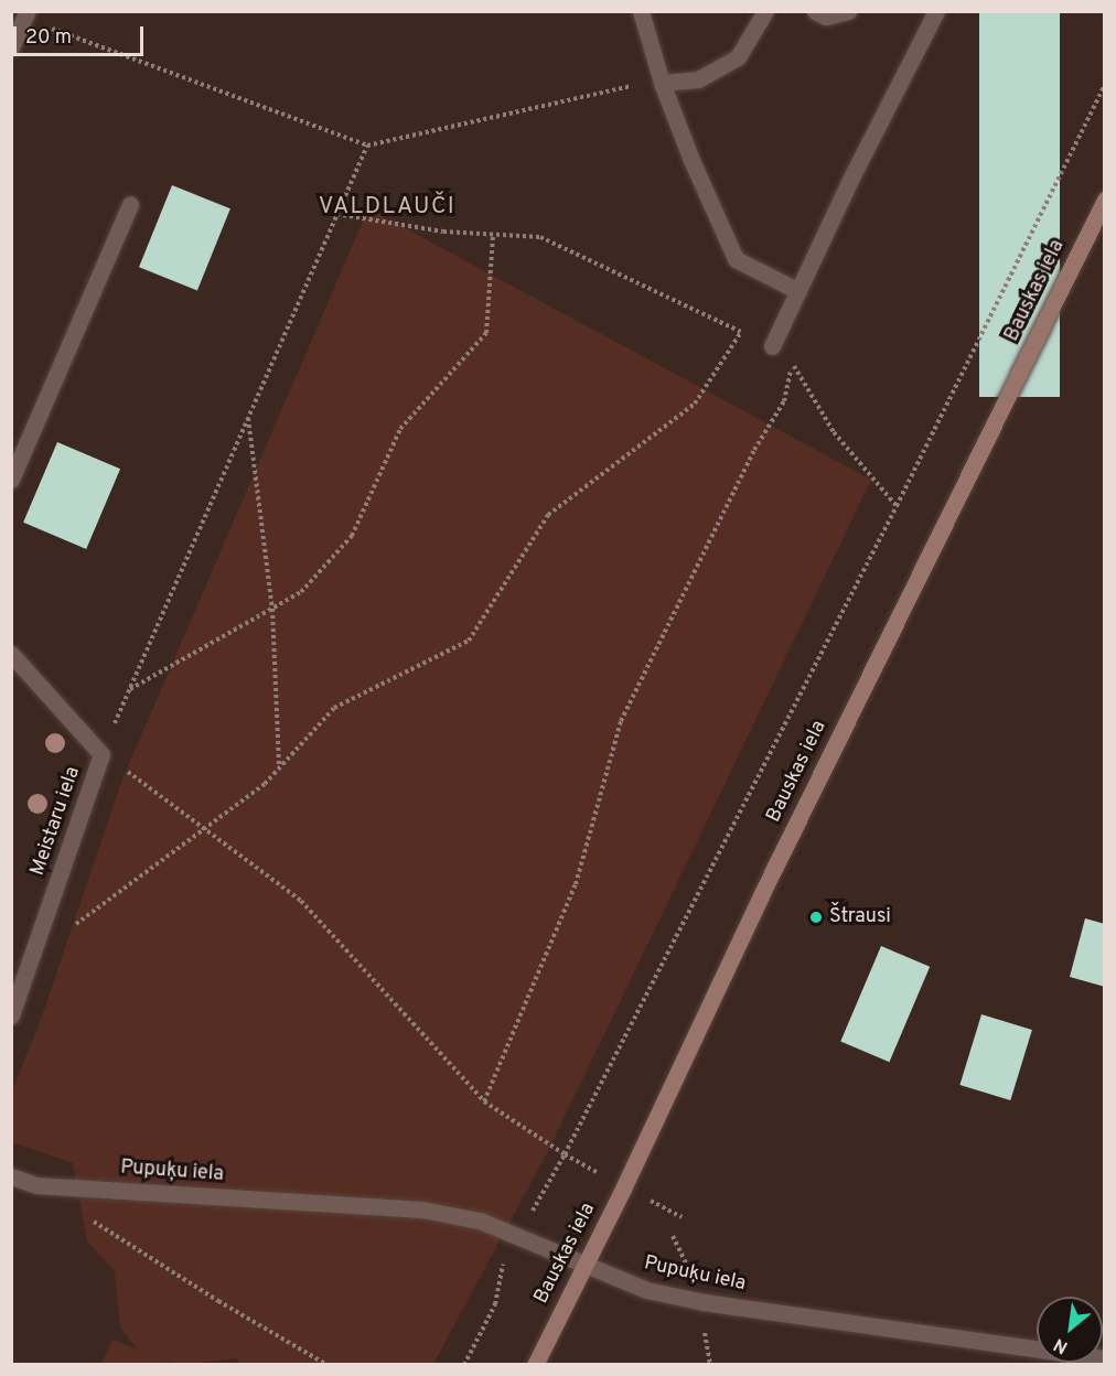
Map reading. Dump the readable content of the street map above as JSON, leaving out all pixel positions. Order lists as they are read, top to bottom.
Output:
{
  "streets": {
    "main road": ["Bauskas iela"],
    "street": ["Meistaru iela", "Pupuķu iela"]
  },
  "crossings": [
    ["Bauskas iela", "Pupuķu iela"]
  ],
  "districts": ["VALDLAUČI"],
  "places": ["Štrausi"],
  "scale_bar": "20 m",
  "north": "bottom left"
}
